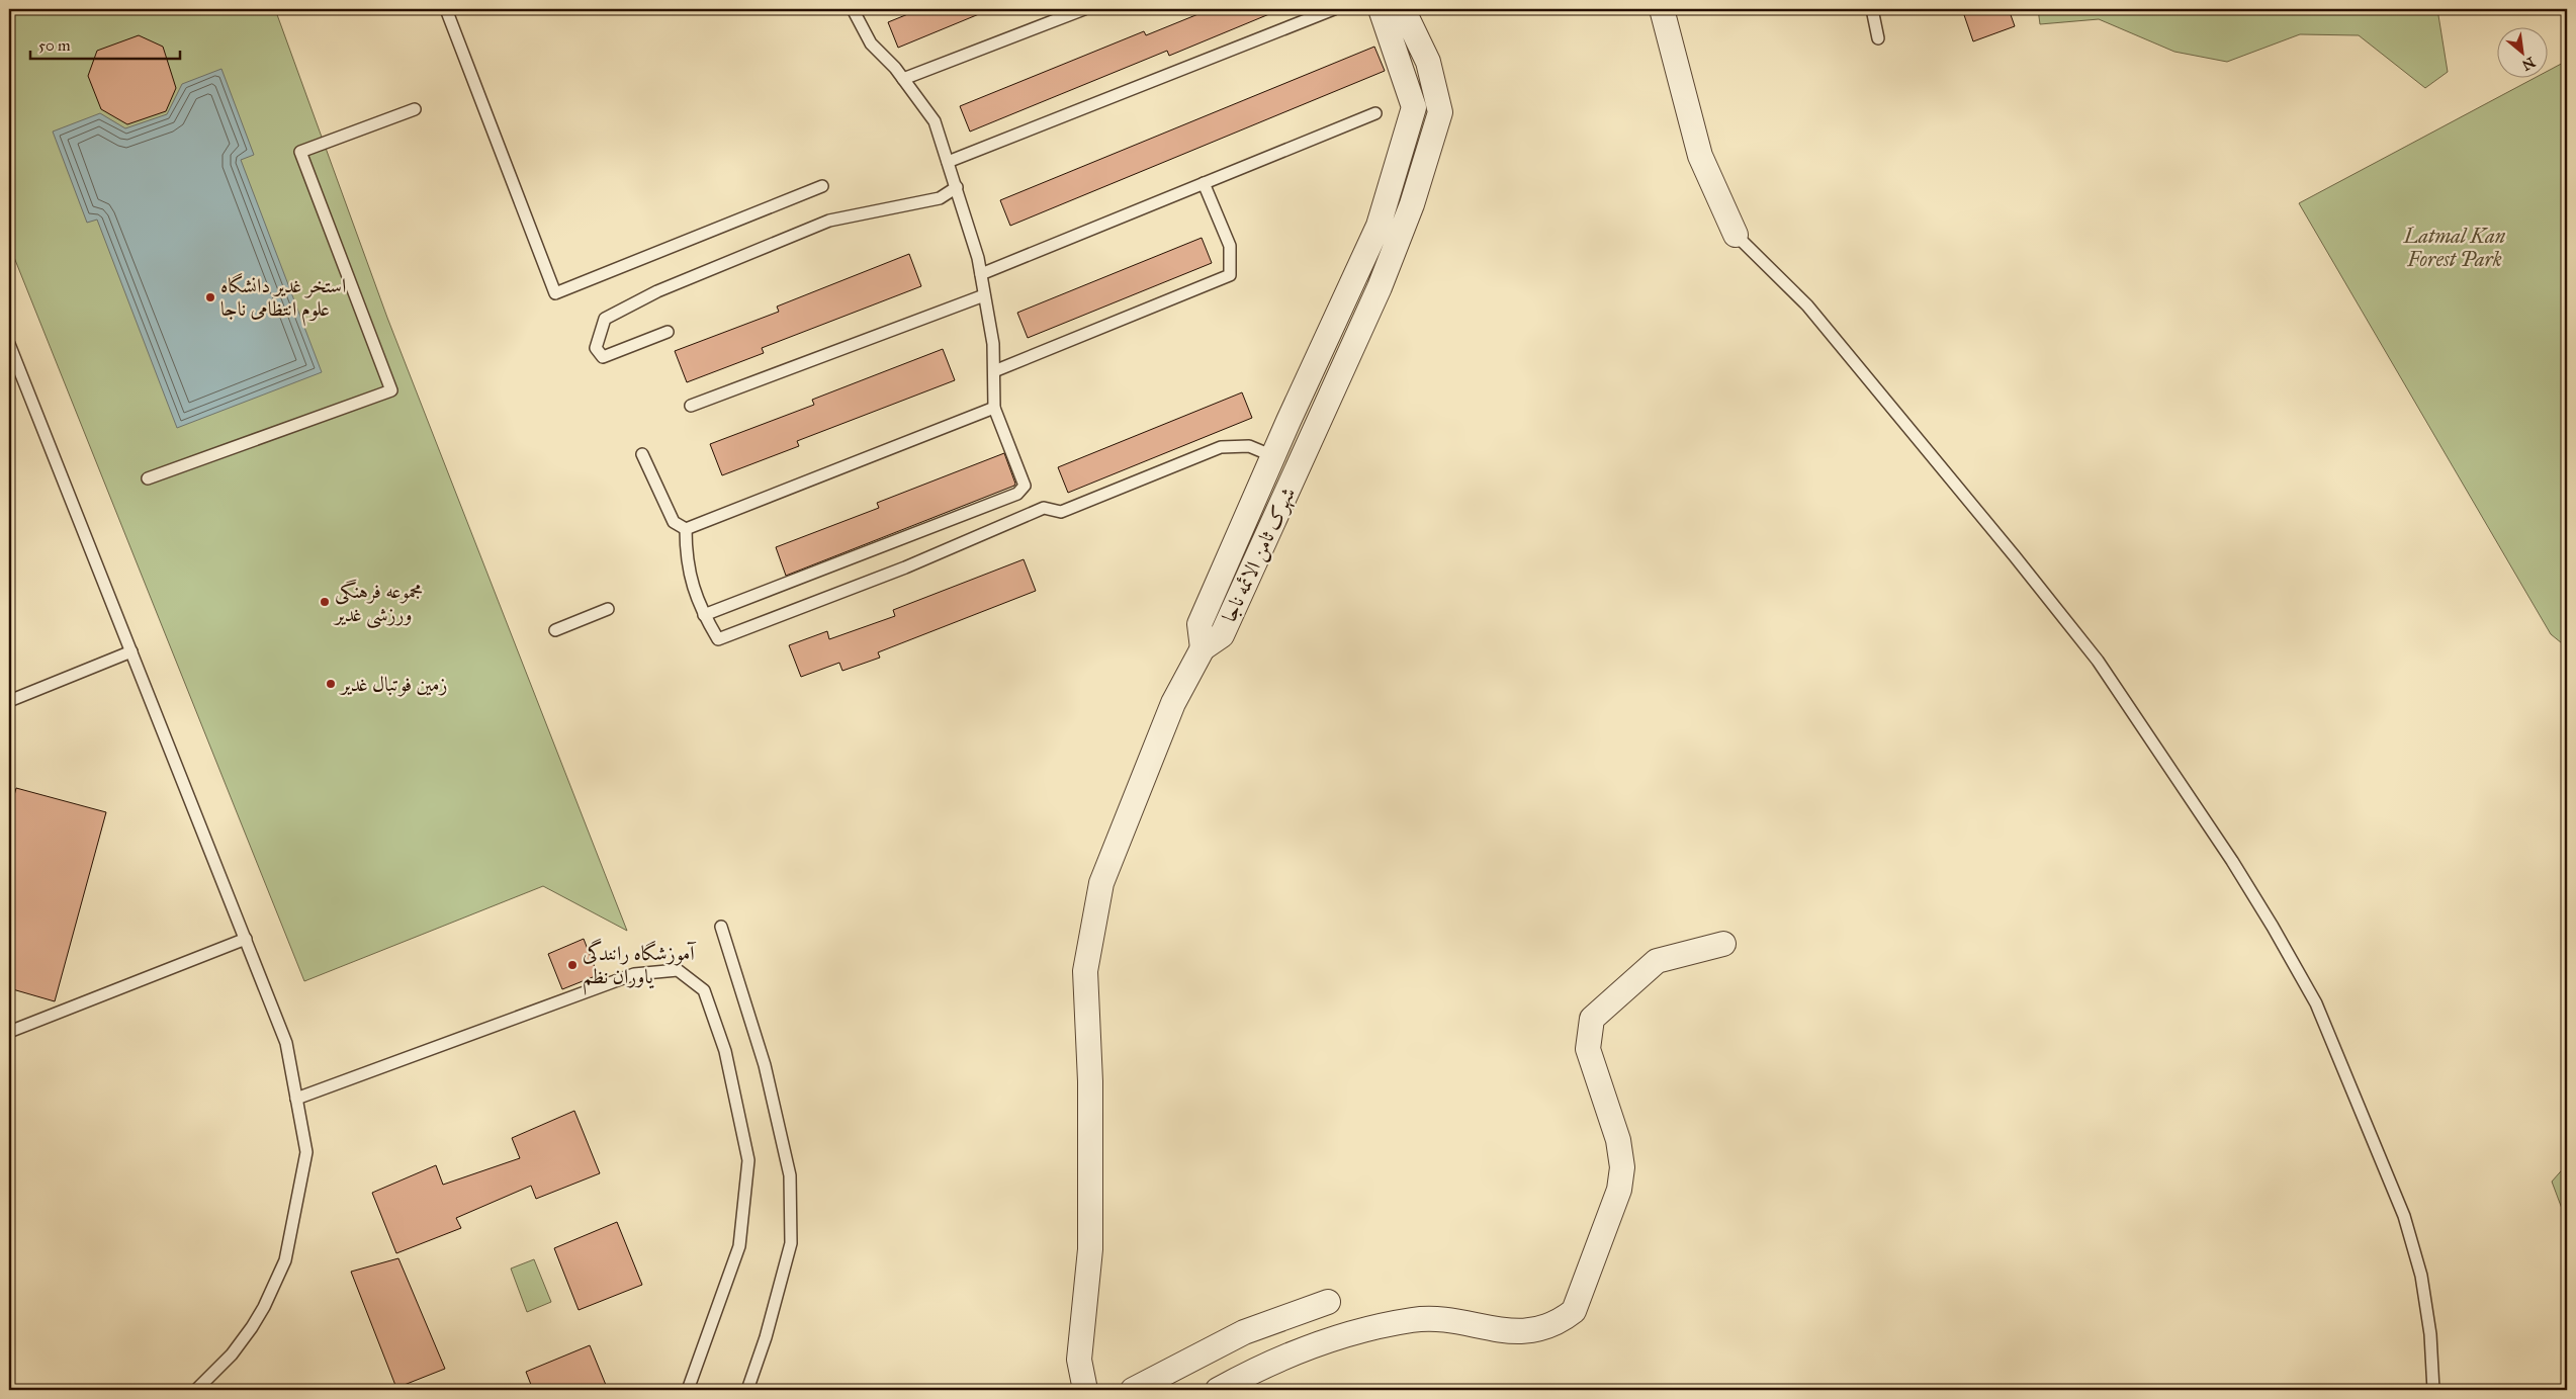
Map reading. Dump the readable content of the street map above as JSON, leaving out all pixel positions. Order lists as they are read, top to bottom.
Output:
{
  "streets": {
    "street": ["شهرک ثامن الائمه ناجا"]
  },
  "parks": ["Latmal Kan Forest Park"],
  "places": [
    "استخر غدیر دانشگاه علوم انتظامی ناجا",
    "مجموعه فرهنگی ورزشی غدیر",
    "زمین فوتبال غدیر",
    "آموزشگاه رانندگی یاوران نظم"
  ],
  "scale_bar": "50 m",
  "north": "bottom right"
}
